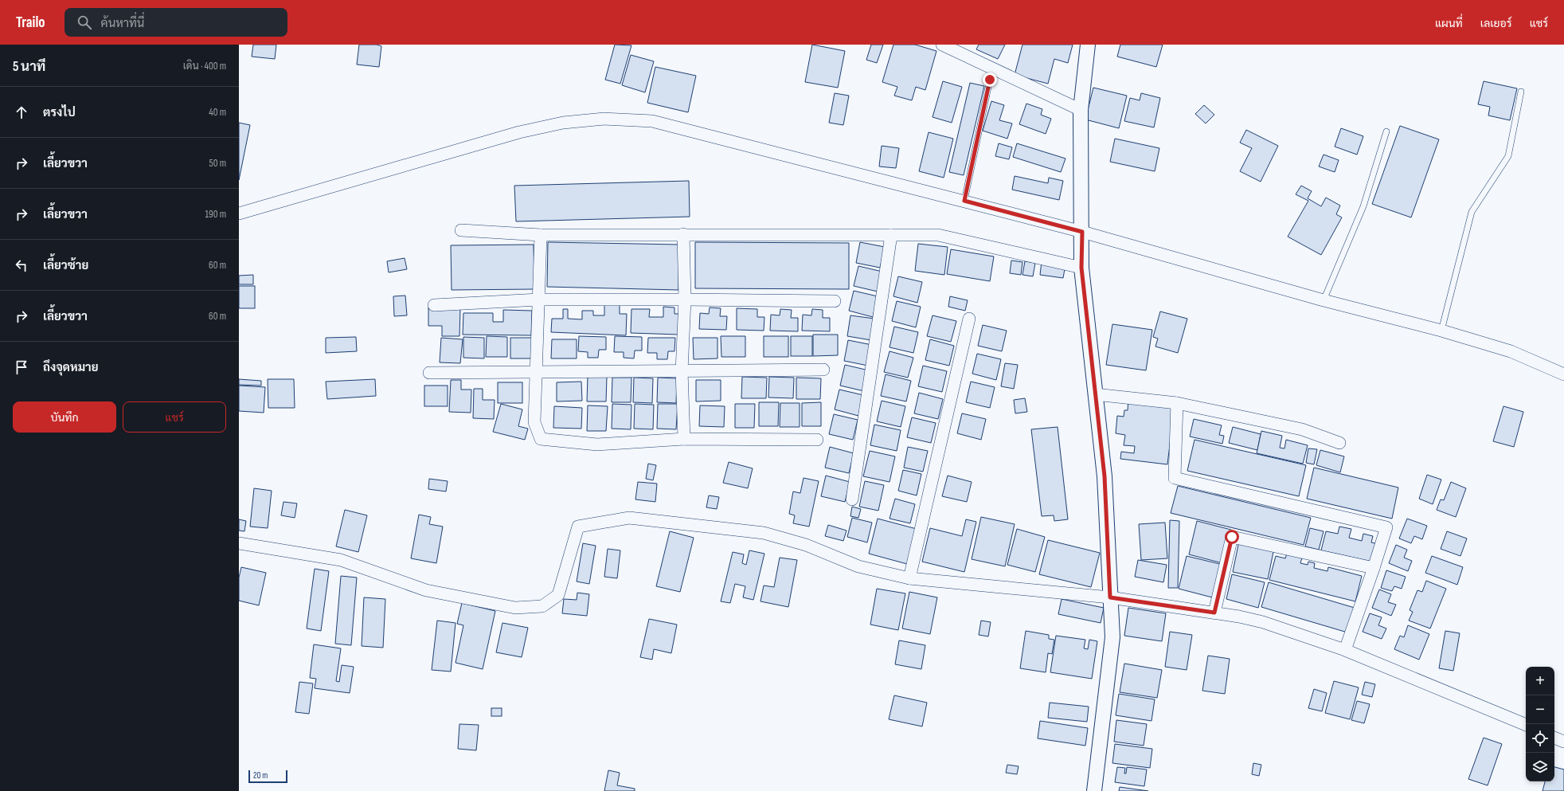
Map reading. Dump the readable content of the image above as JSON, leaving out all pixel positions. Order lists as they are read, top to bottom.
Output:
{
  "scale_bar": "20 m",
  "page": {
    "header": "Trailo",
    "search": "ค้นหาที่นี่",
    "nav": ["แผนที่", "เลเยอร์", "แชร์"],
    "heading": ["5 นาที", "เดิน · 400 m"],
    "list": [
      ["ตรงไป", "40 m"],
      ["เลี้ยวขวา", "50 m"],
      ["เลี้ยวขวา", "190 m"],
      ["เลี้ยวซ้าย", "60 m"],
      ["เลี้ยวขวา", "60 m"],
      "ถึงจุดหมาย"
    ],
    "buttons": ["บันทึก", "แชร์"],
    "map_buttons": ["+", "−"],
    "scale": "20 m"
  }
}
